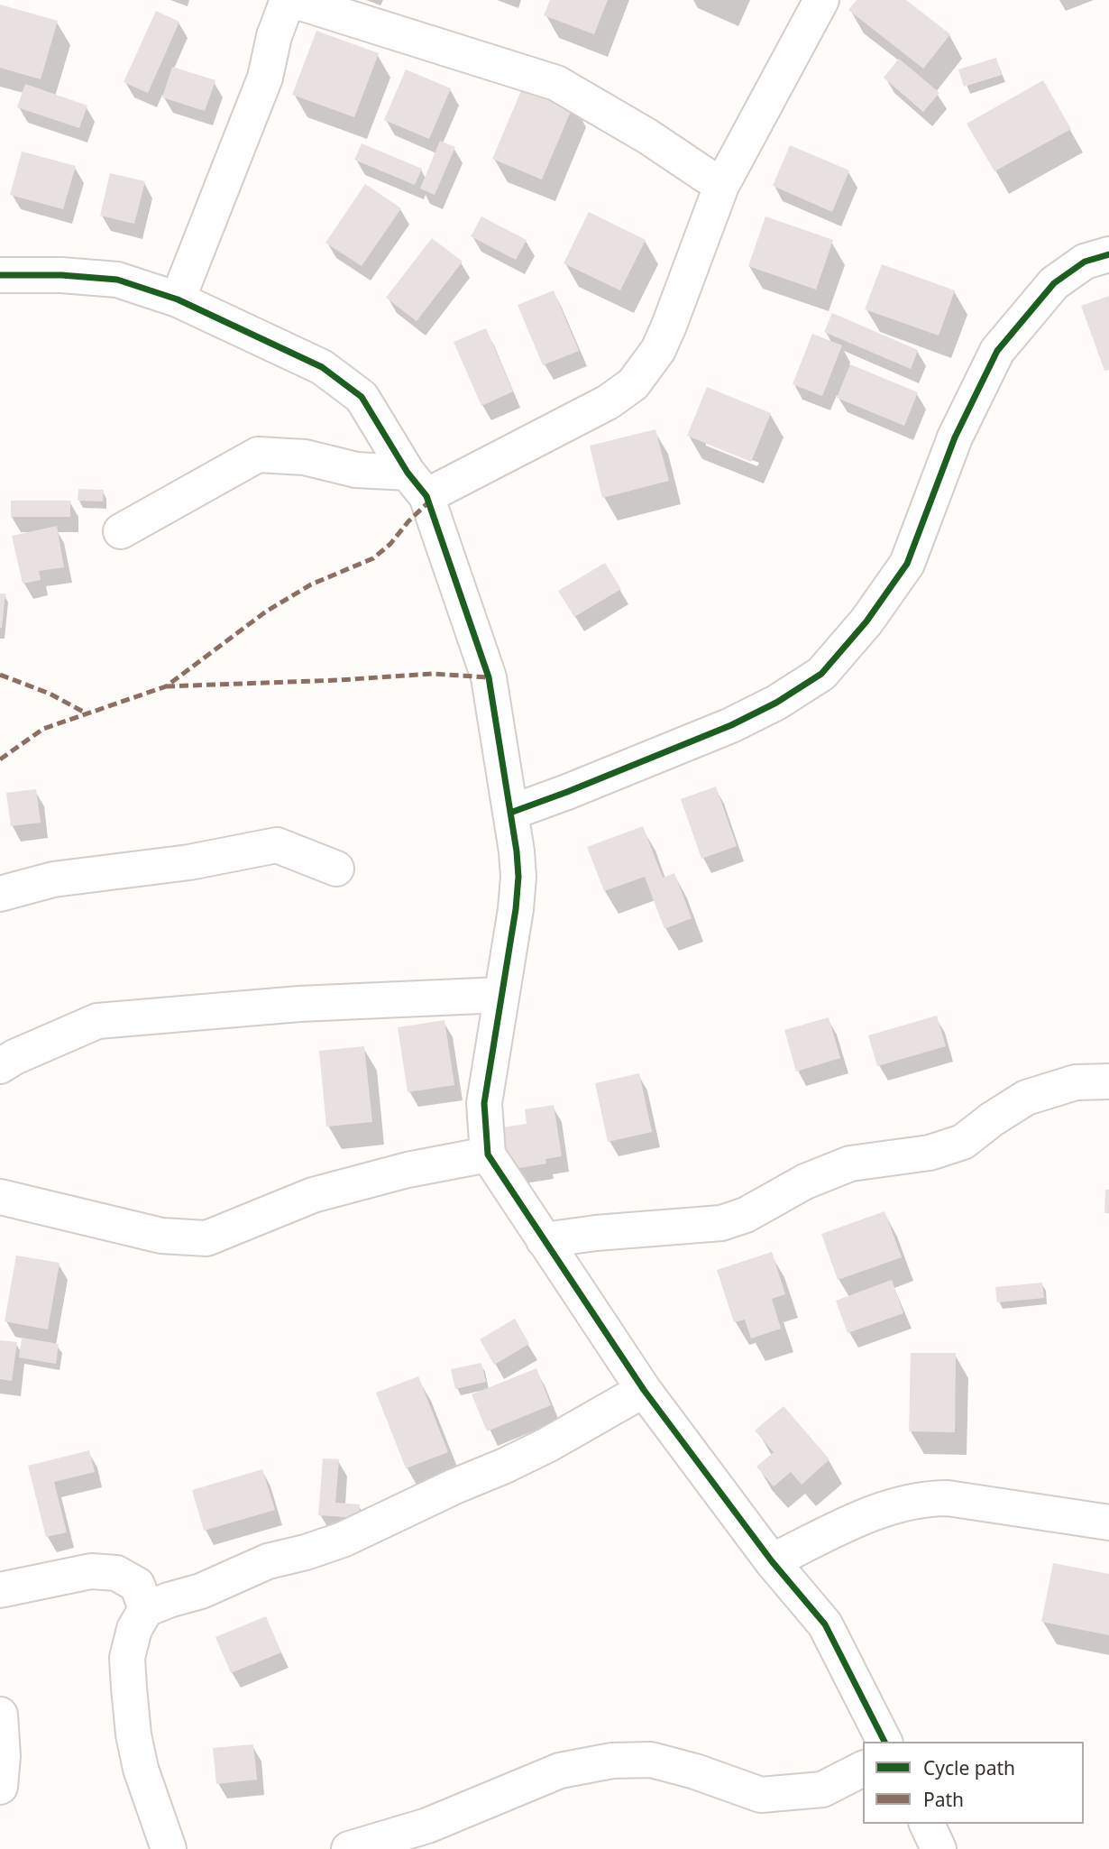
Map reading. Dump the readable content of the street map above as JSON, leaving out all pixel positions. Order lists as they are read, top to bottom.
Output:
{
  "legend": ["Cycle path", "Path"]
}
